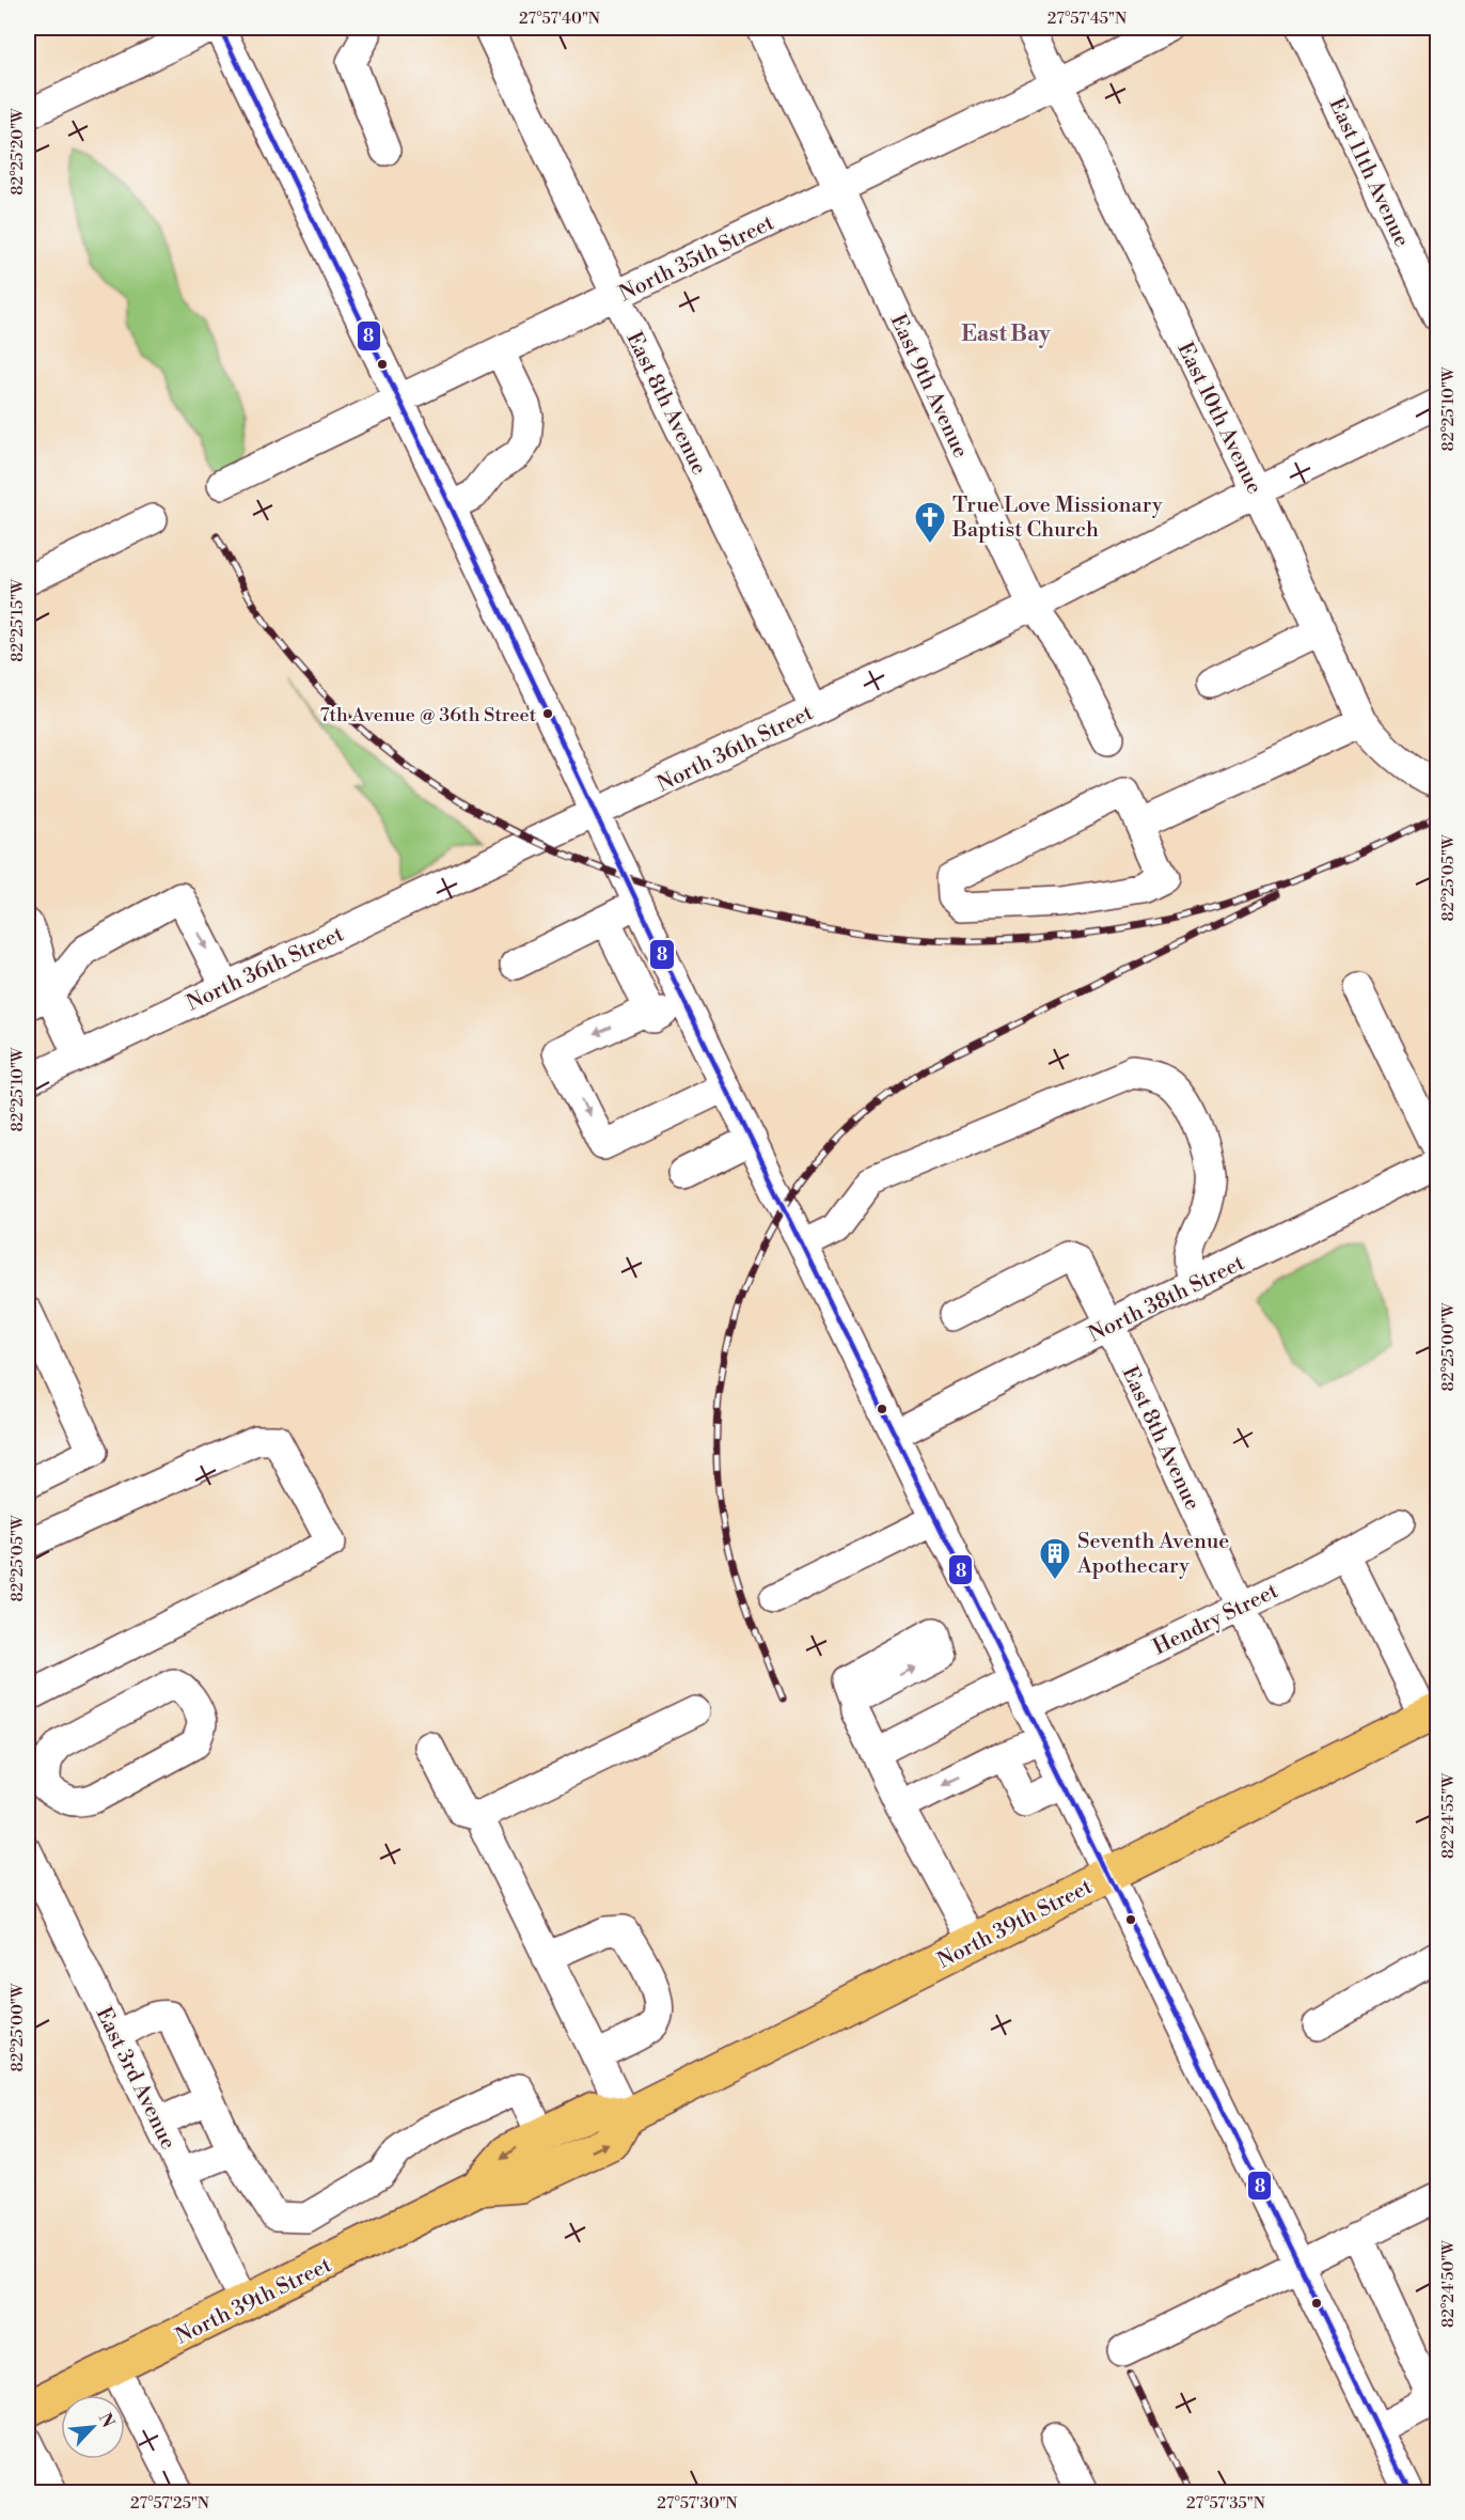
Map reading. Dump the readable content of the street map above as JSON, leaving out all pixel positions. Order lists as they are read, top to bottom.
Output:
{
  "streets": {
    "main road": ["North 39th Street"],
    "street": [
      "East 11th Avenue",
      "North 35th Street",
      "East 9th Avenue",
      "East 8th Avenue",
      "East 10th Avenue",
      "North 36th Street",
      "North 38th Street",
      "Hendry Street",
      "East 3rd Avenue"
    ]
  },
  "crossings": [
    ["North 35th Street", "East 9th Avenue"],
    ["North 35th Street", "East 8th Avenue"],
    ["North 35th Street", "East 10th Avenue"],
    ["East 9th Avenue", "North 36th Street"],
    ["East 8th Avenue", "North 36th Street"],
    ["East 8th Avenue", "North 38th Street"],
    ["East 8th Avenue", "Hendry Street"],
    ["East 10th Avenue", "North 36th Street"],
    ["North 39th Street", "East 3rd Avenue"]
  ],
  "districts": ["East Bay"],
  "places": {
    "church": ["True Love Missionary Baptist Church"],
    "other": ["7th Avenue @ 36th Street"],
    "building": ["Seventh Avenue Apothecary"]
  },
  "lines": ["transit line 8"],
  "north": "top right",
  "coordinates": [
    "27°57'40\"N",
    "27°57'45\"N",
    "82°25'20\"W",
    "82°25'10\"W",
    "82°25'15\"W",
    "82°25'05\"W",
    "82°25'00\"W",
    "82°24'55\"W",
    "82°24'50\"W",
    "27°57'25\"N",
    "27°57'30\"N",
    "27°57'35\"N"
  ]
}
